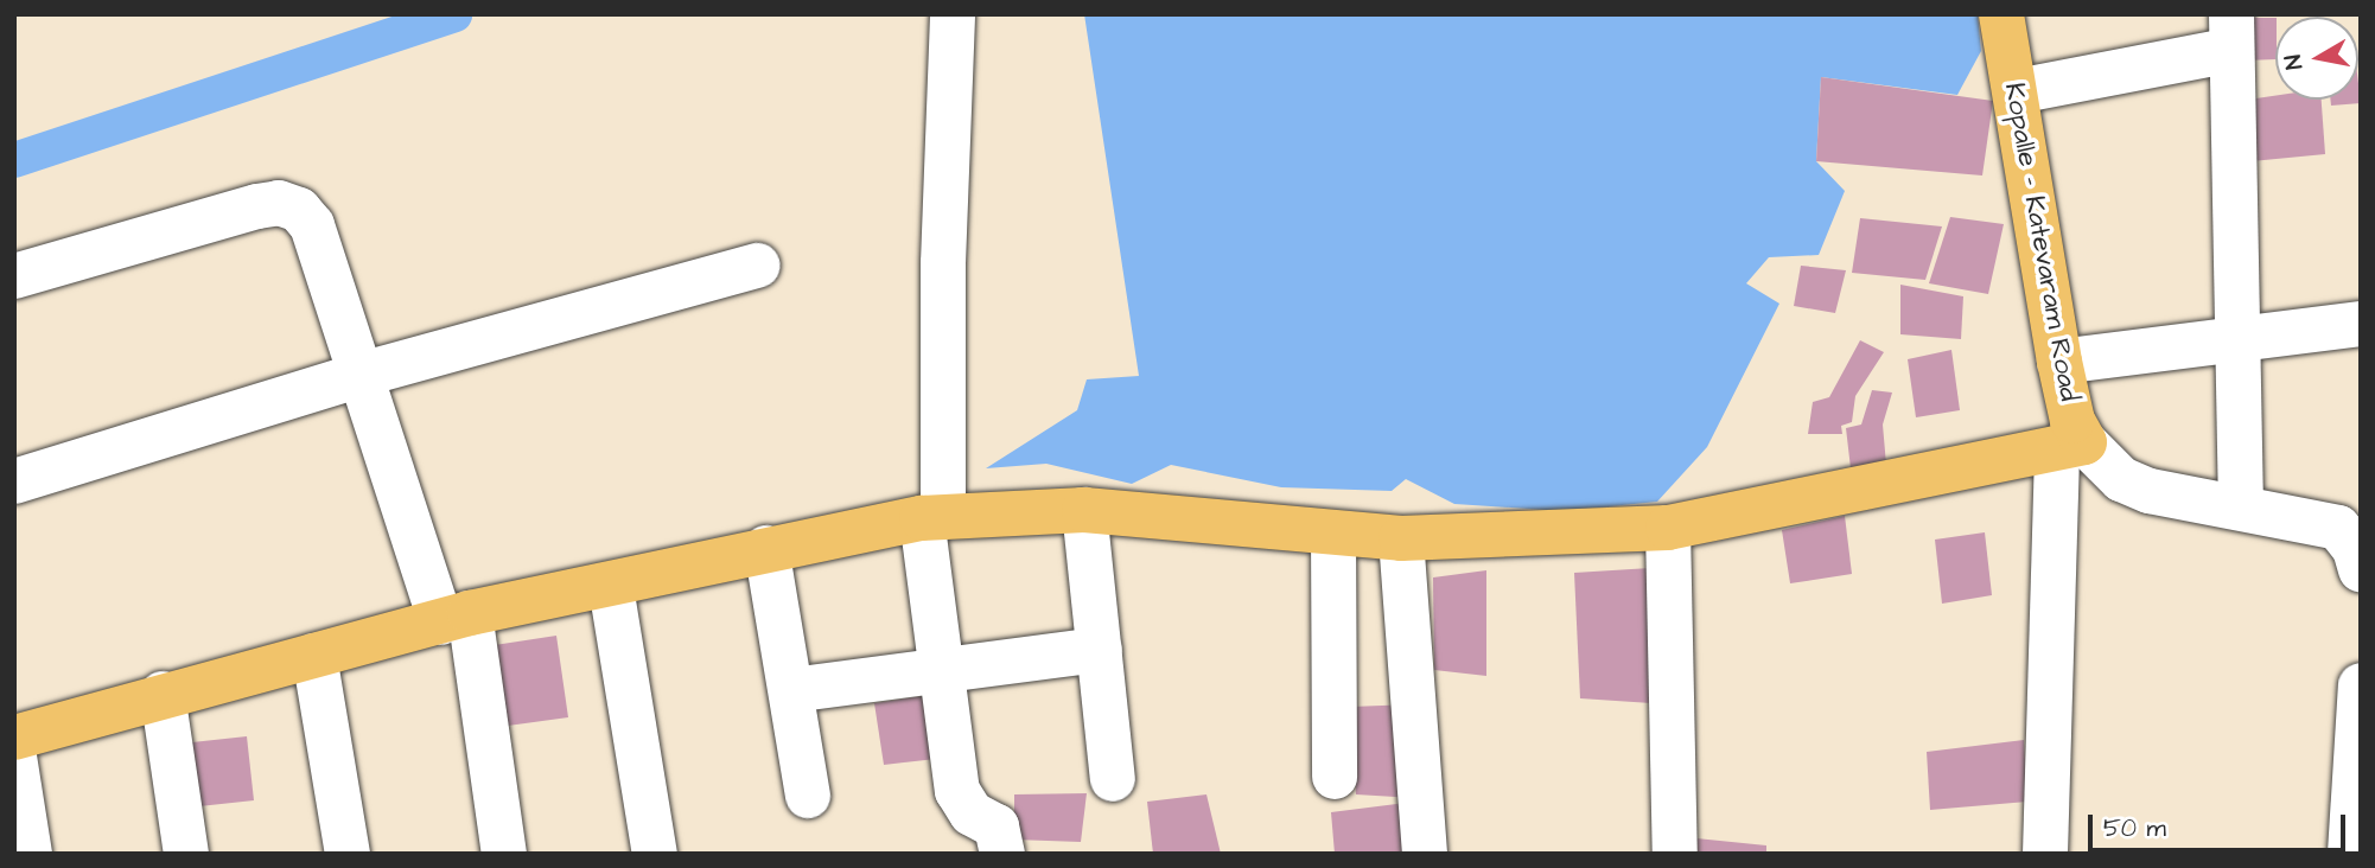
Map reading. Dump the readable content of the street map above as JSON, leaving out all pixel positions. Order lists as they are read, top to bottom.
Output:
{
  "streets": {
    "main road": ["Kopalle - Katevaram Road"]
  },
  "scale_bar": "50 m",
  "north": "left"
}
